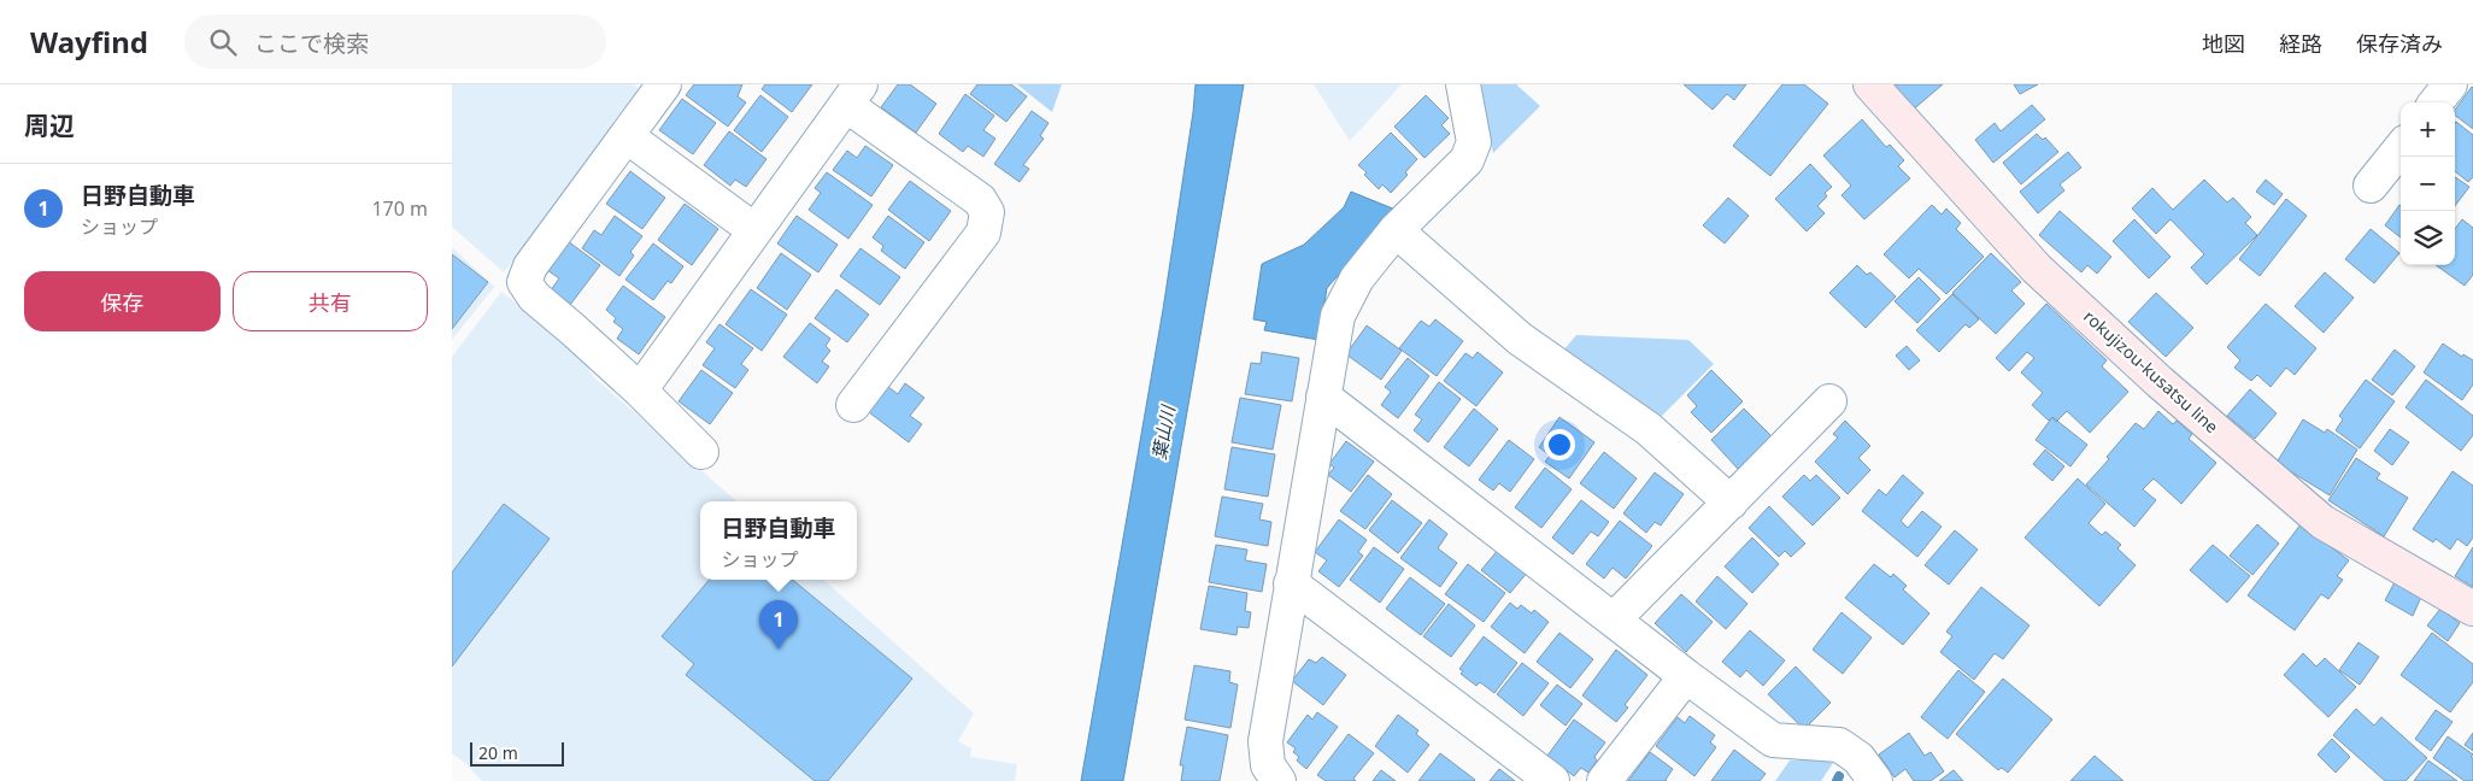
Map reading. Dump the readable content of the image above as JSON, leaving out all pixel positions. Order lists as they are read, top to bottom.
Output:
{
  "streets": {
    "main road": ["rokujizou-kusatsu line"]
  },
  "water": ["葉山川"],
  "scale_bar": "20 m",
  "page": {
    "header": "Wayfind",
    "search": "ここで検索",
    "nav": ["地図", "経路", "保存済み"],
    "heading": "周辺",
    "map_buttons": ["+", "−"],
    "list": [
      {
        "mark": "1",
        "name": "日野自動車",
        "note": "ショップ",
        "value": "170 m"
      }
    ],
    "buttons": ["保存", "共有"],
    "popup": ["日野自動車", "ショップ"],
    "pins": "1",
    "scale": "20 m"
  }
}
